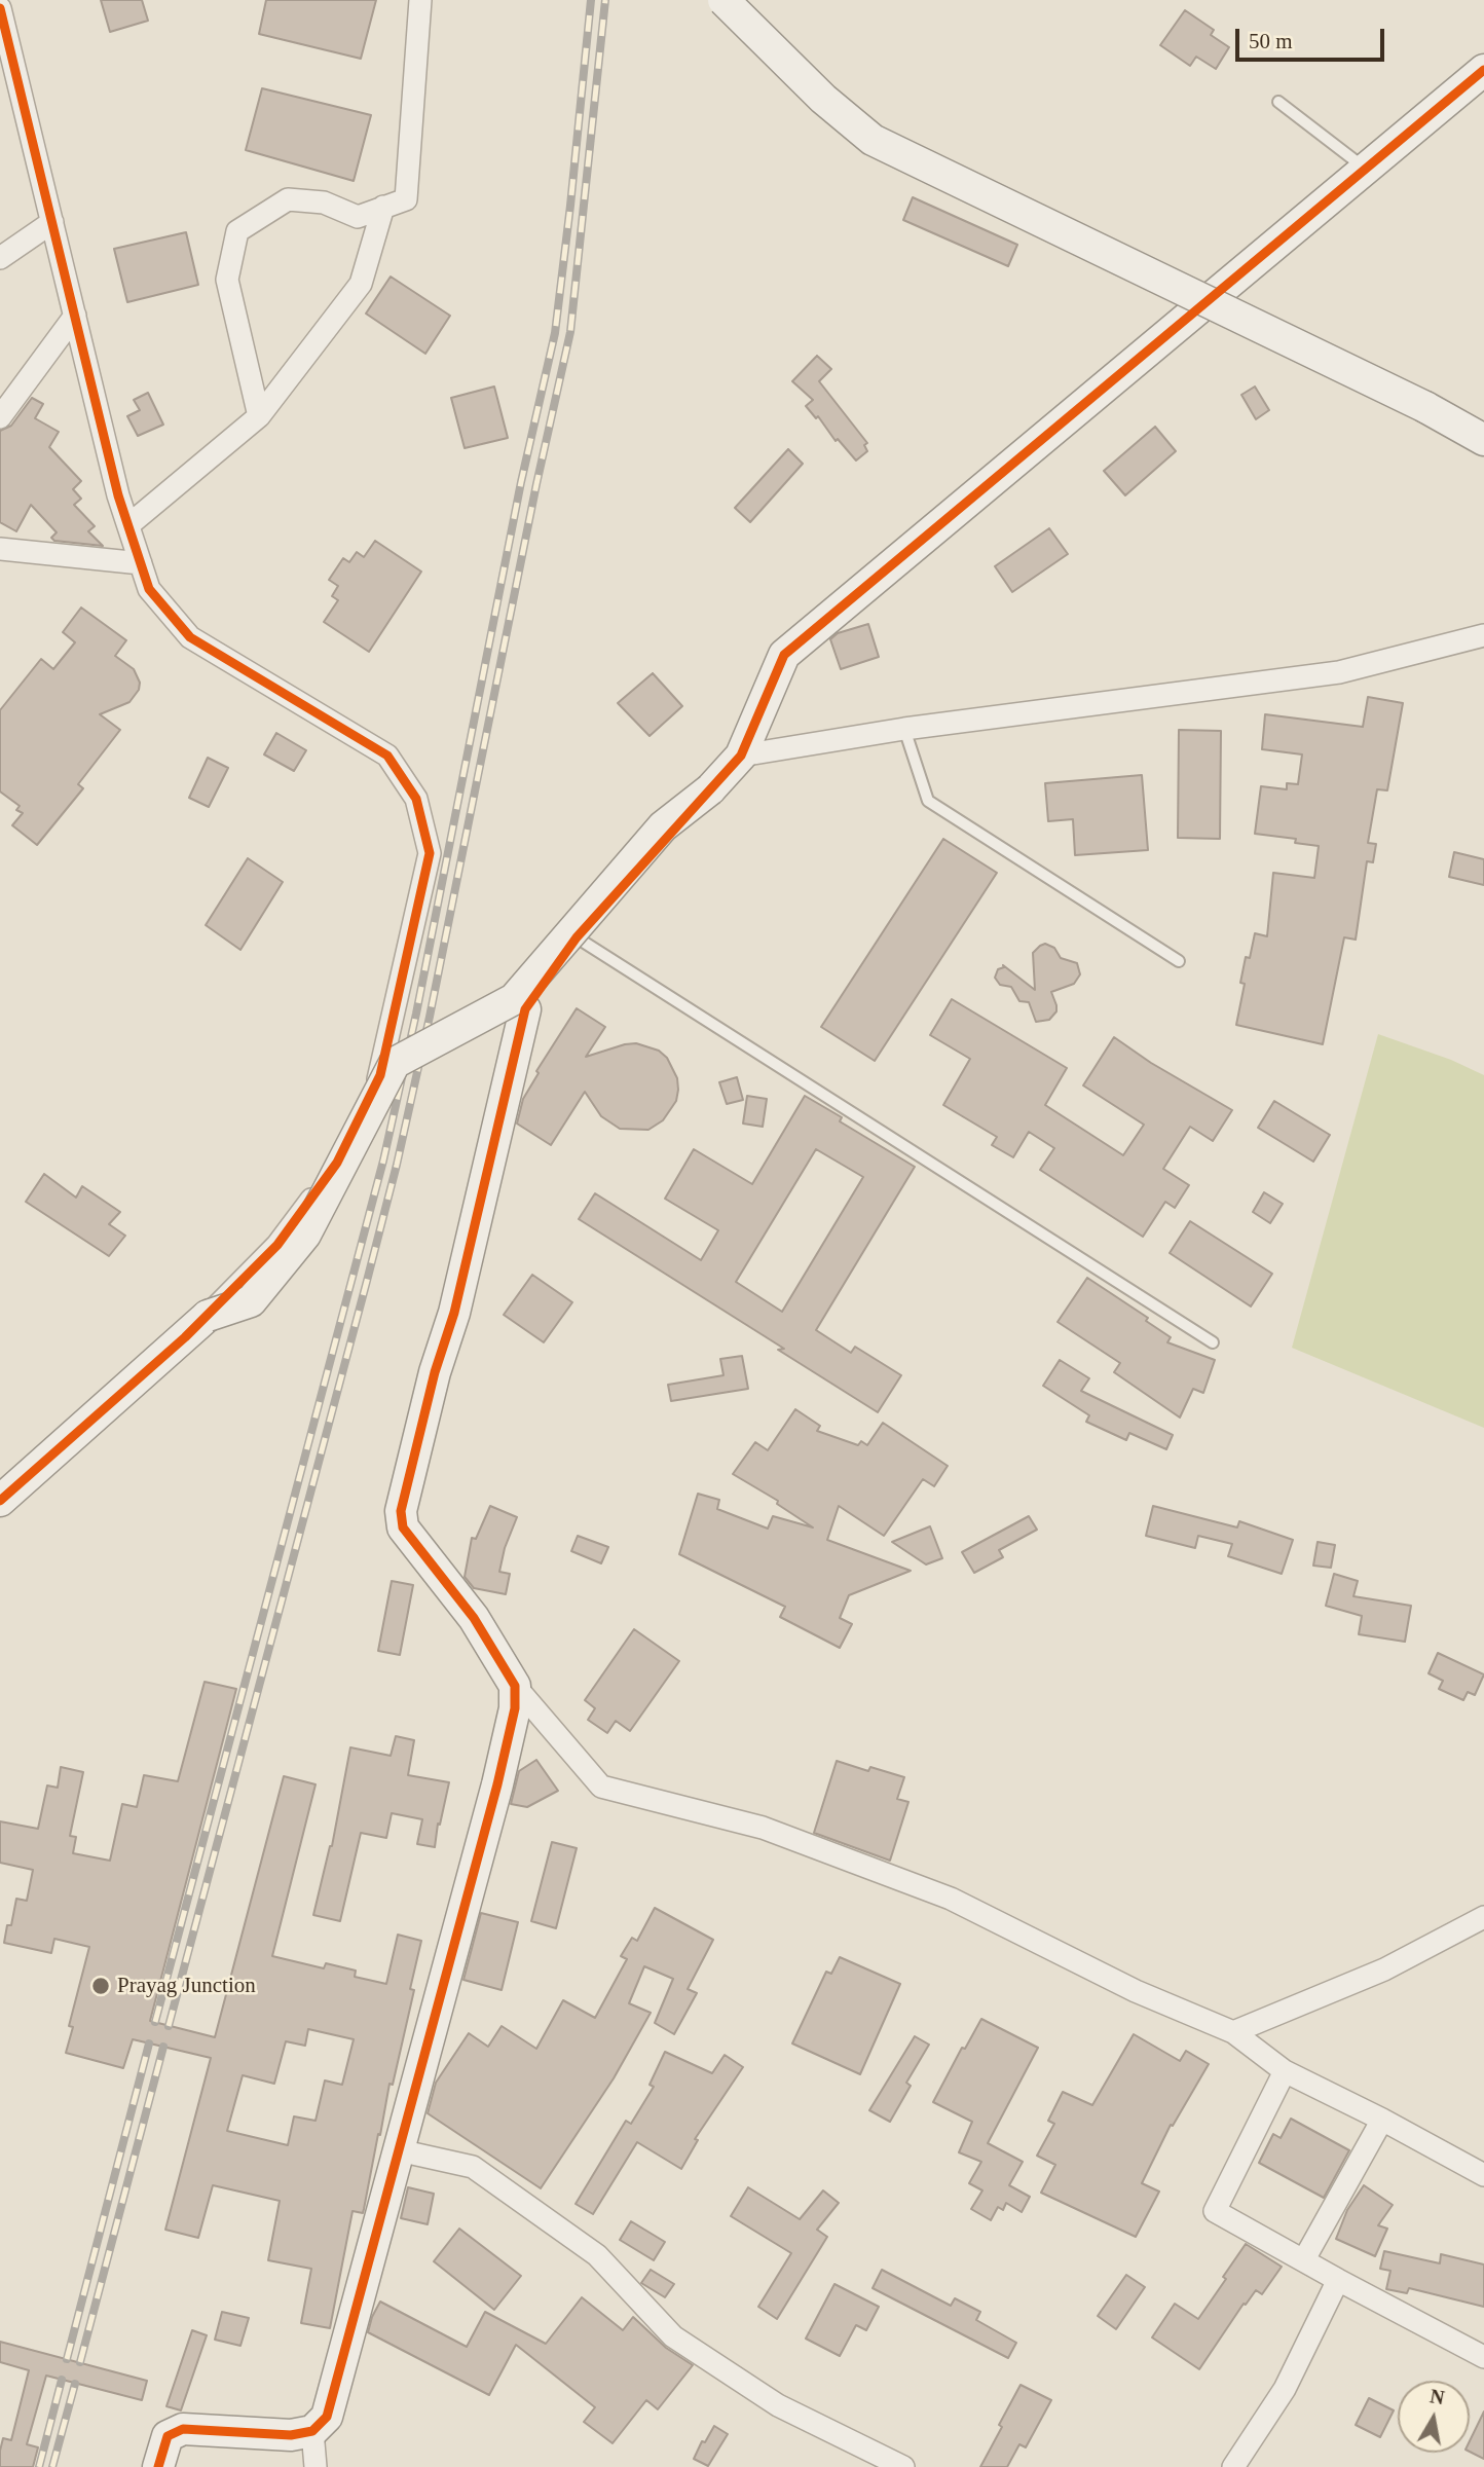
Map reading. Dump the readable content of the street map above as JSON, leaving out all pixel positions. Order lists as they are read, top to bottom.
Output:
{
  "places": ["Prayag Junction"],
  "scale_bar": "50 m",
  "north": "top"
}
